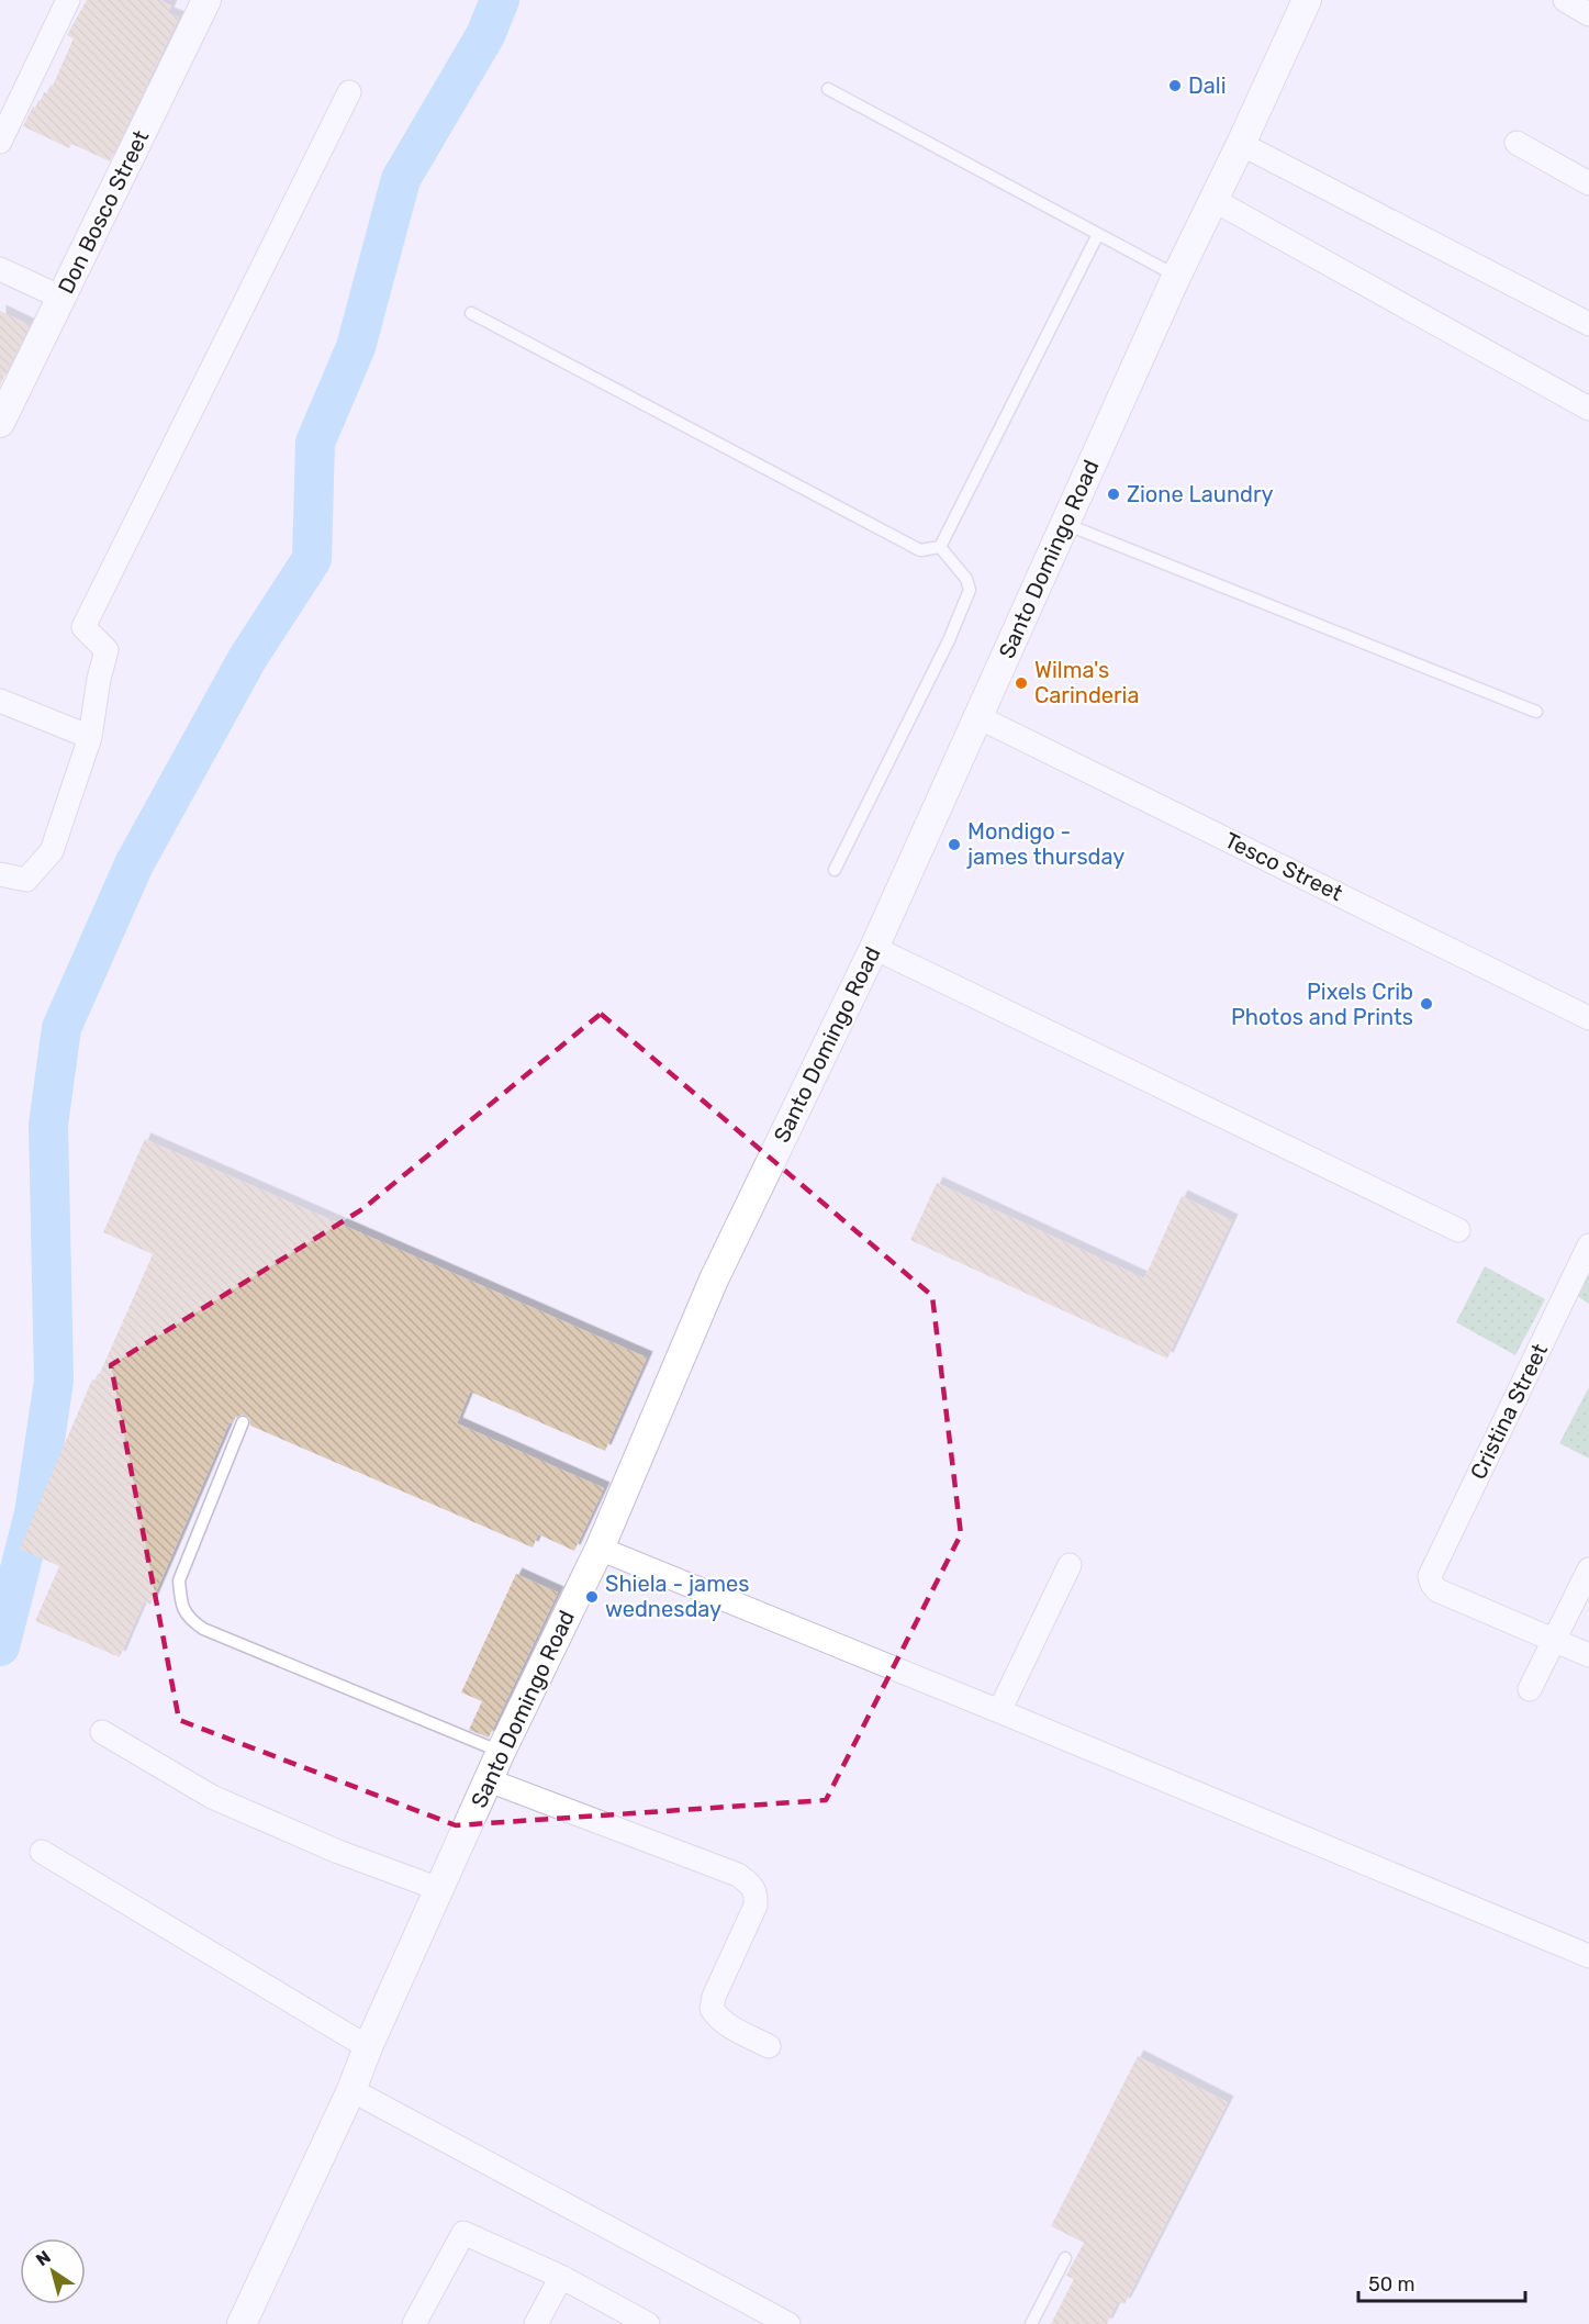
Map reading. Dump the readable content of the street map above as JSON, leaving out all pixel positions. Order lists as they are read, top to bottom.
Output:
{
  "streets": {
    "street": [
      "Don Bosco Street",
      "Santo Domingo Road",
      "Tesco Street",
      "Cristina Street"
    ]
  },
  "crossings": [
    ["Santo Domingo Road", "Tesco Street"]
  ],
  "places": [
    "Dali",
    "Zione Laundry",
    "Wilma's Carinderia",
    "Mondigo - james thursday",
    "Pixels Crib Photos and Prints",
    "Shiela - james wednesday"
  ],
  "scale_bar": "50 m",
  "north": "top left"
}
